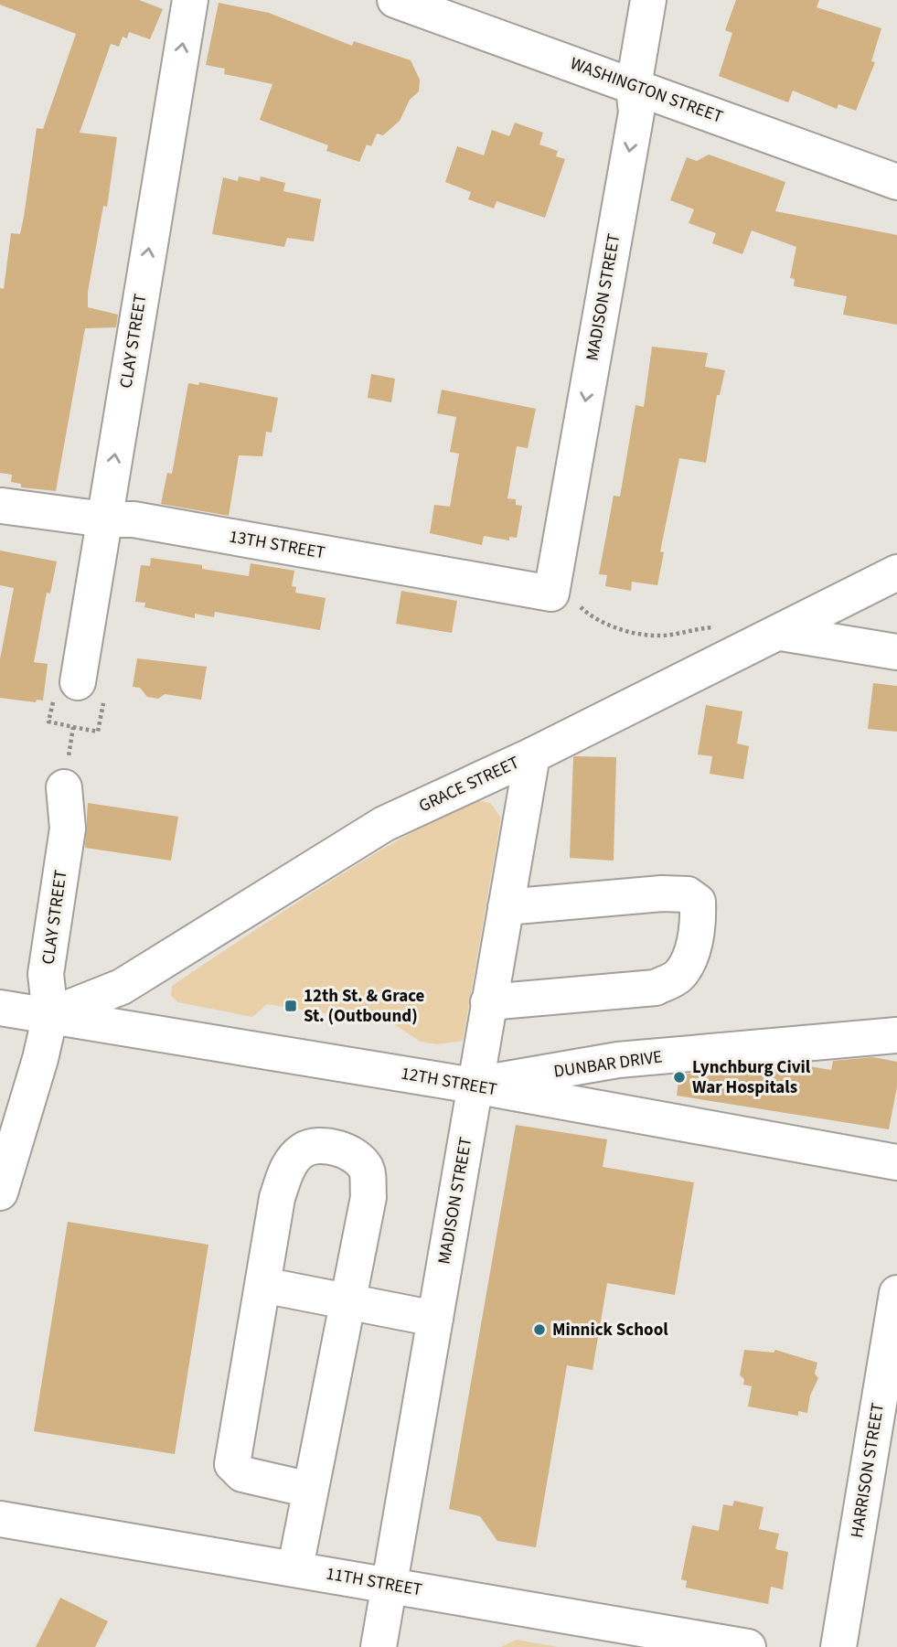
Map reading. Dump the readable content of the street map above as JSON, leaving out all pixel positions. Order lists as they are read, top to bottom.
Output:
{
  "streets": {
    "street": [
      "WASHINGTON STREET",
      "MADISON STREET",
      "CLAY STREET",
      "13TH STREET",
      "GRACE STREET",
      "DUNBAR DRIVE",
      "12TH STREET",
      "HARRISON STREET",
      "11TH STREET"
    ]
  },
  "crossings": [
    ["WASHINGTON STREET", "MADISON STREET"],
    ["MADISON STREET", "13TH STREET"],
    ["MADISON STREET", "GRACE STREET"],
    ["MADISON STREET", "DUNBAR DRIVE"],
    ["MADISON STREET", "12TH STREET"],
    ["MADISON STREET", "11TH STREET"],
    ["CLAY STREET", "13TH STREET"],
    ["CLAY STREET", "GRACE STREET"],
    ["CLAY STREET", "12TH STREET"],
    ["GRACE STREET", "12TH STREET"],
    ["DUNBAR DRIVE", "12TH STREET"]
  ],
  "one_way": ["CLAY STREET"],
  "places": {
    "transit": ["12th St. & Grace St. (Outbound)"],
    "other": ["Lynchburg Civil War Hospitals", "Minnick School"]
  }
}
